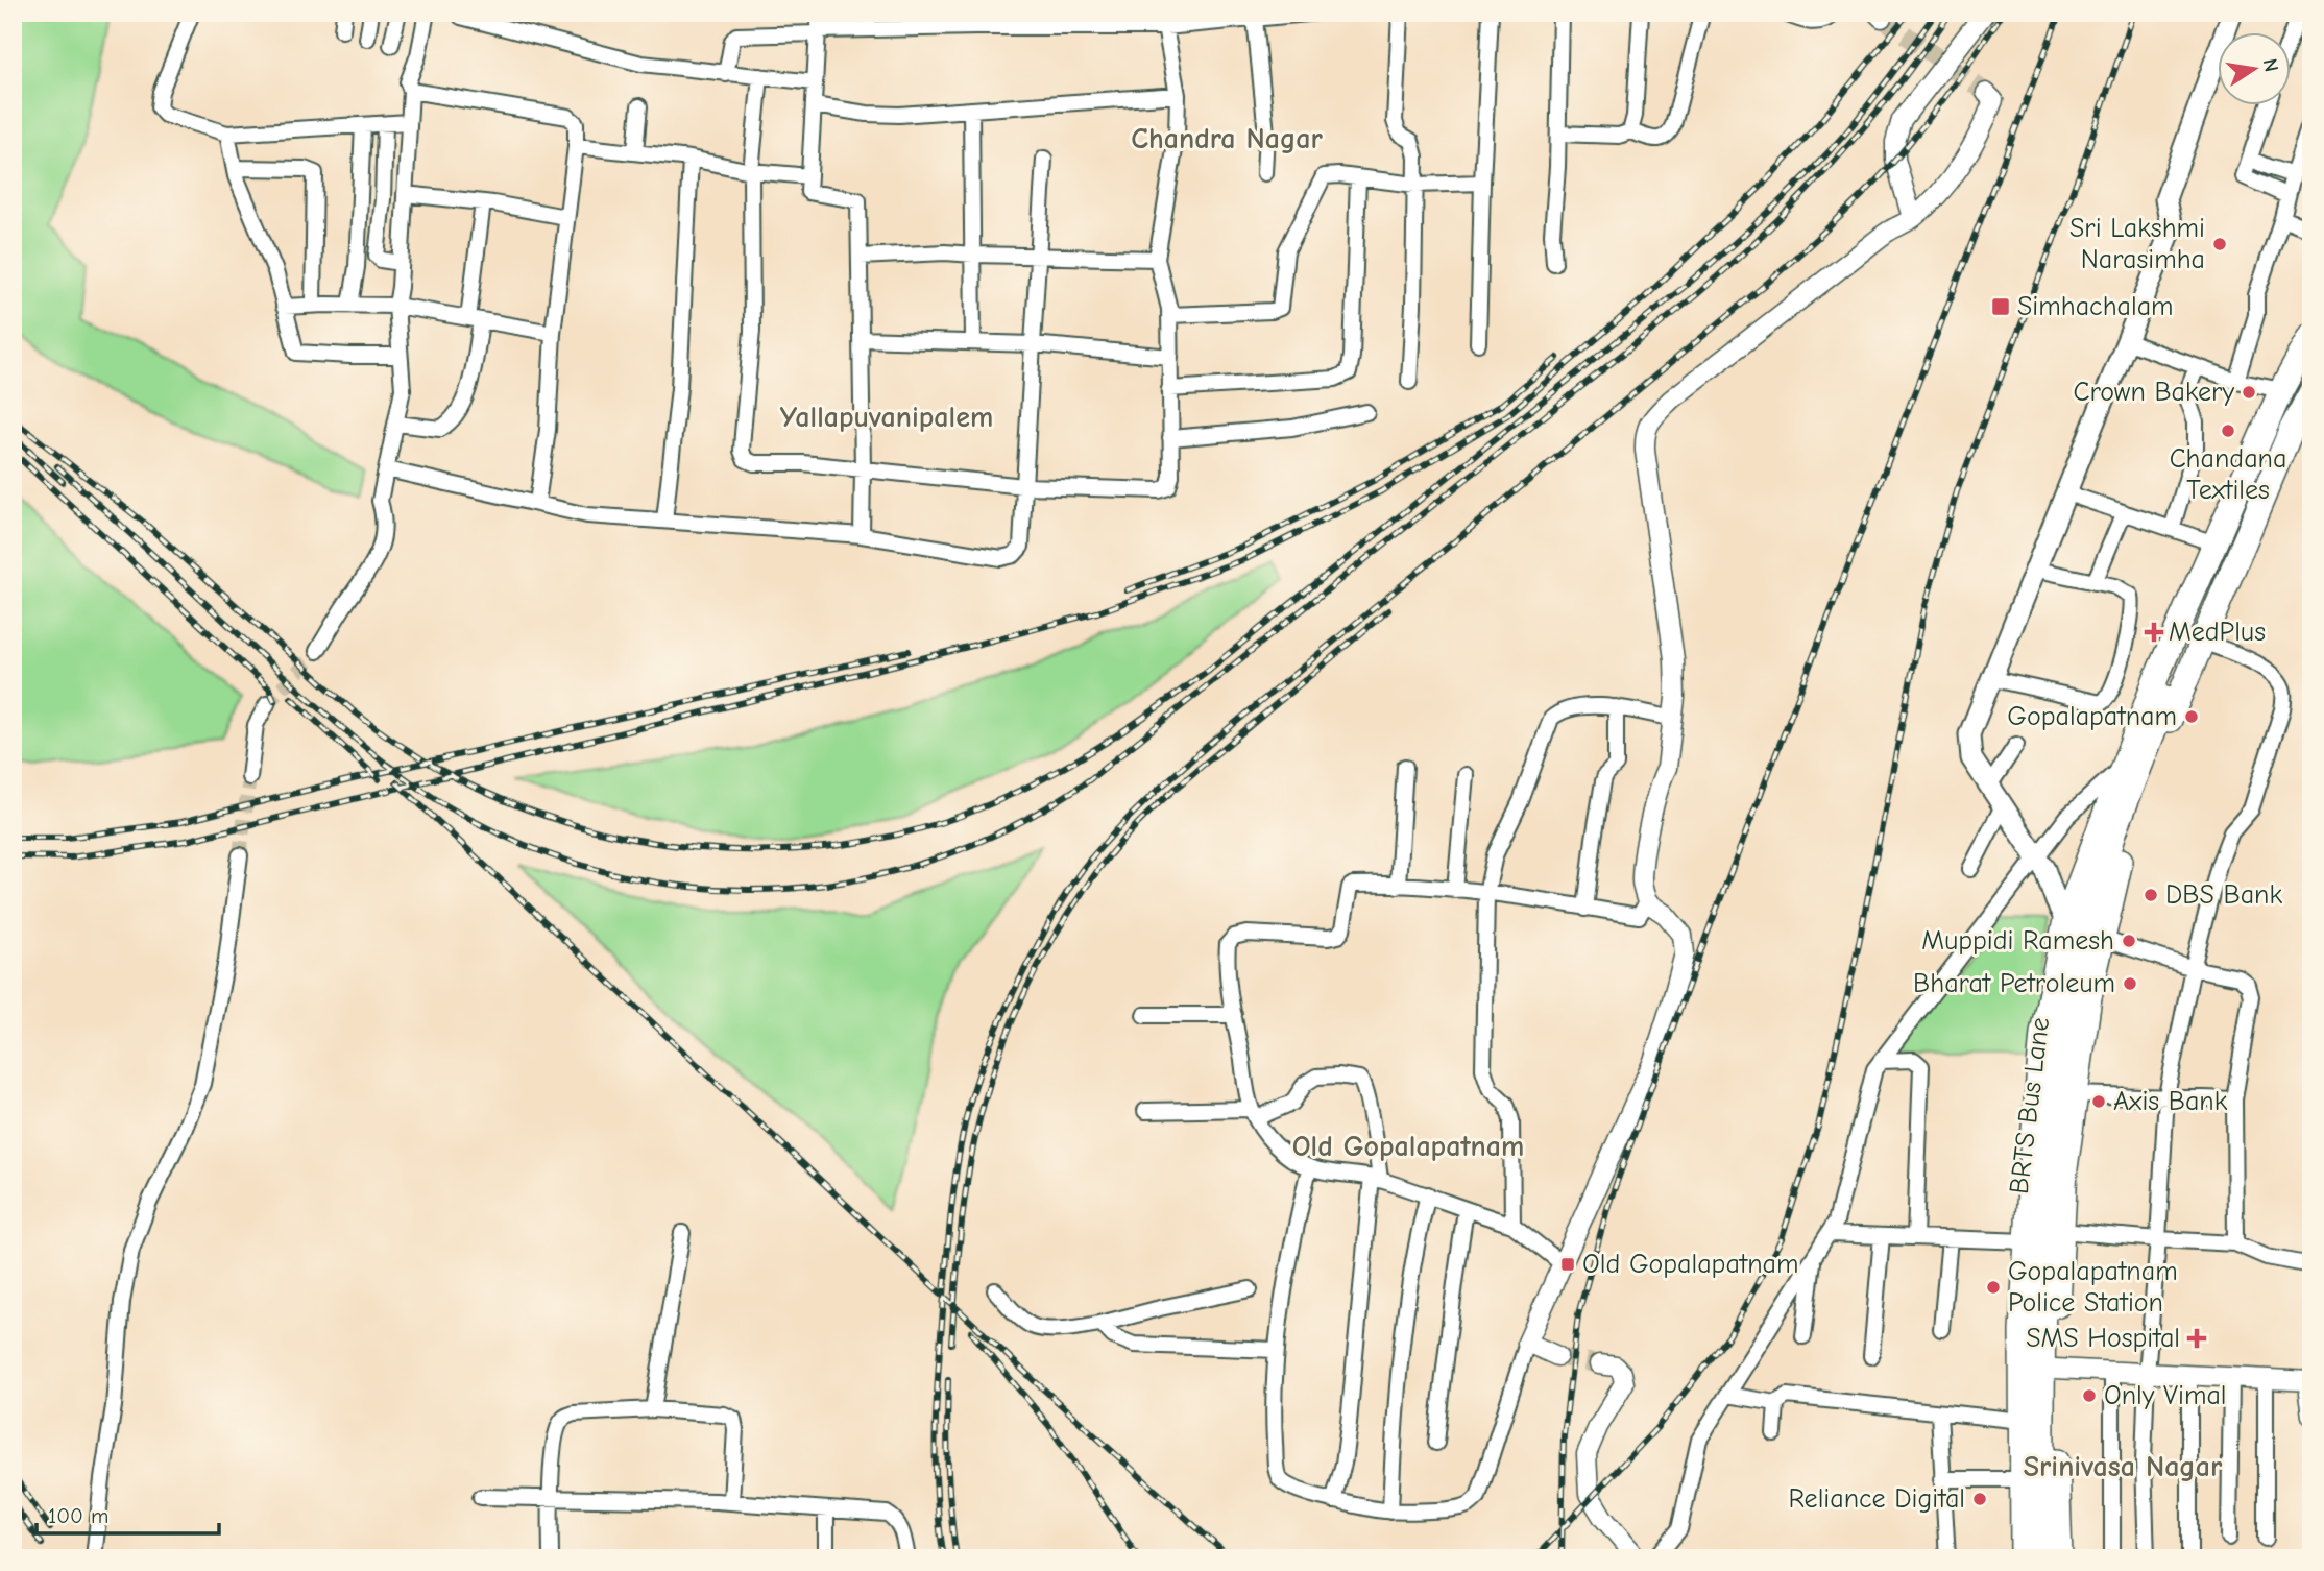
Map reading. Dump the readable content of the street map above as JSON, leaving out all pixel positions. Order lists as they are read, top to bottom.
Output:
{
  "streets": {
    "main road": ["BRTS Bus Lane"]
  },
  "districts": [
    "Chandra Nagar",
    "Yallapuvanipalem",
    "Old Gopalapatnam",
    "Srinivasa Nagar"
  ],
  "places": {
    "other": [
      "Sri Lakshmi Narasimha",
      "Crown Bakery",
      "Chandana Textiles",
      "Gopalapatnam",
      "DBS Bank",
      "Muppidi Ramesh",
      "Bharat Petroleum",
      "Axis Bank",
      "Gopalapatnam Police Station",
      "Only Vimal",
      "Reliance Digital"
    ],
    "transit": ["Simhachalam", "Old Gopalapatnam"],
    "health": ["MedPlus", "SMS Hospital"]
  },
  "scale_bar": "100 m",
  "north": "right"
}
